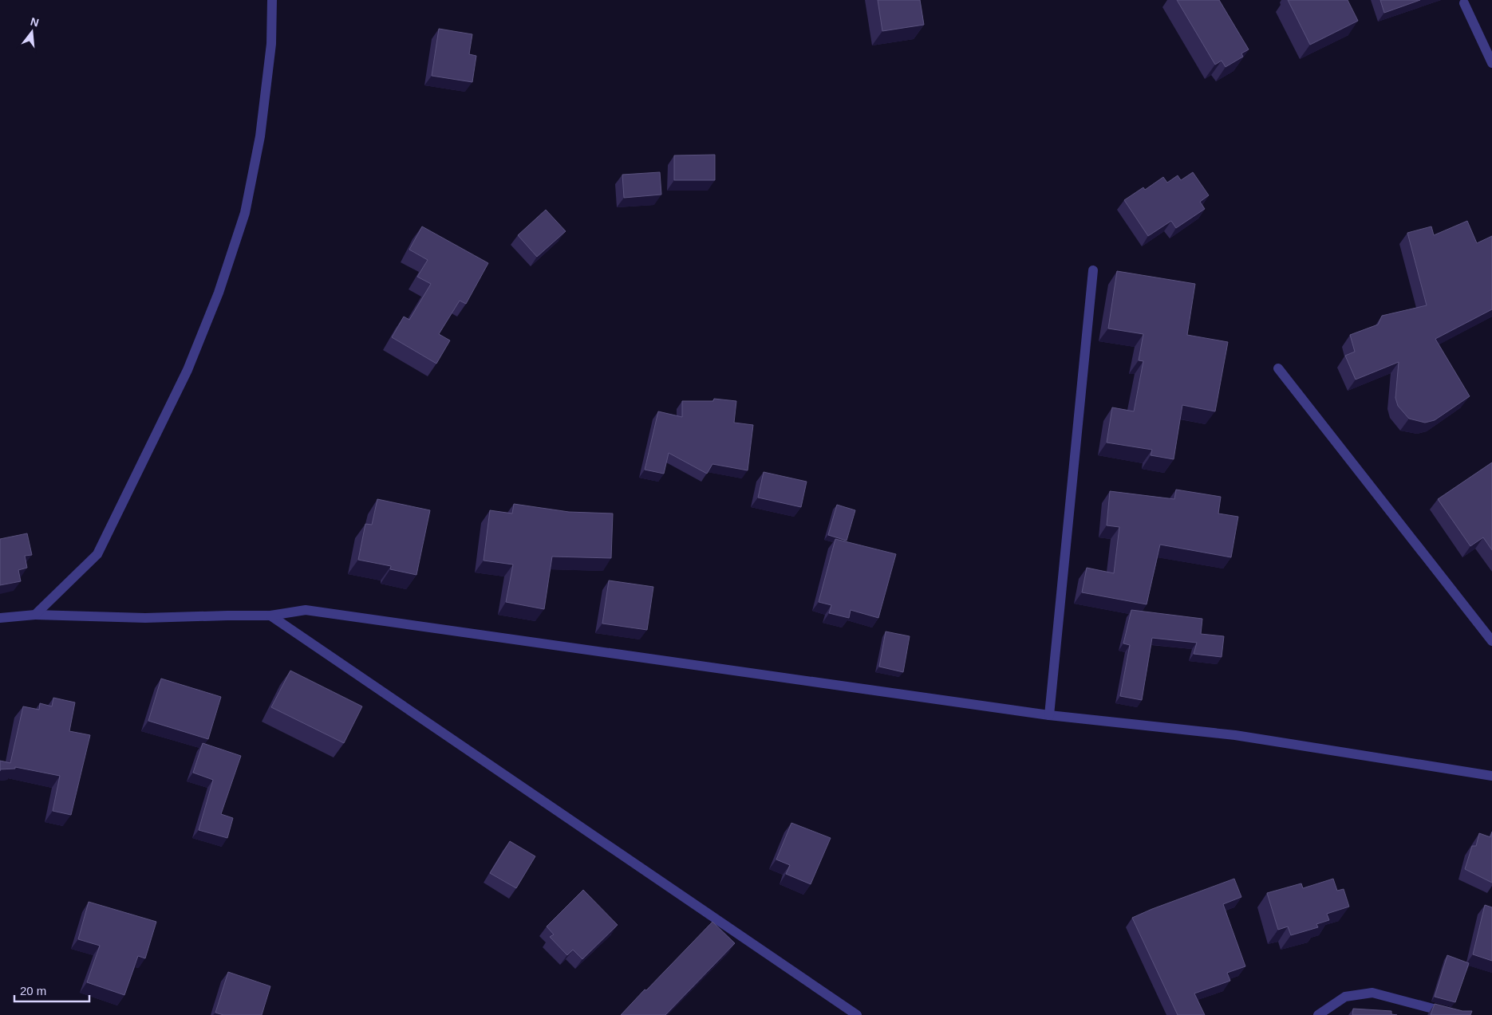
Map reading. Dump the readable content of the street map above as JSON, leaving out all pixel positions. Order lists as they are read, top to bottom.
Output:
{
  "scale_bar": "20 m",
  "north": "top"
}
